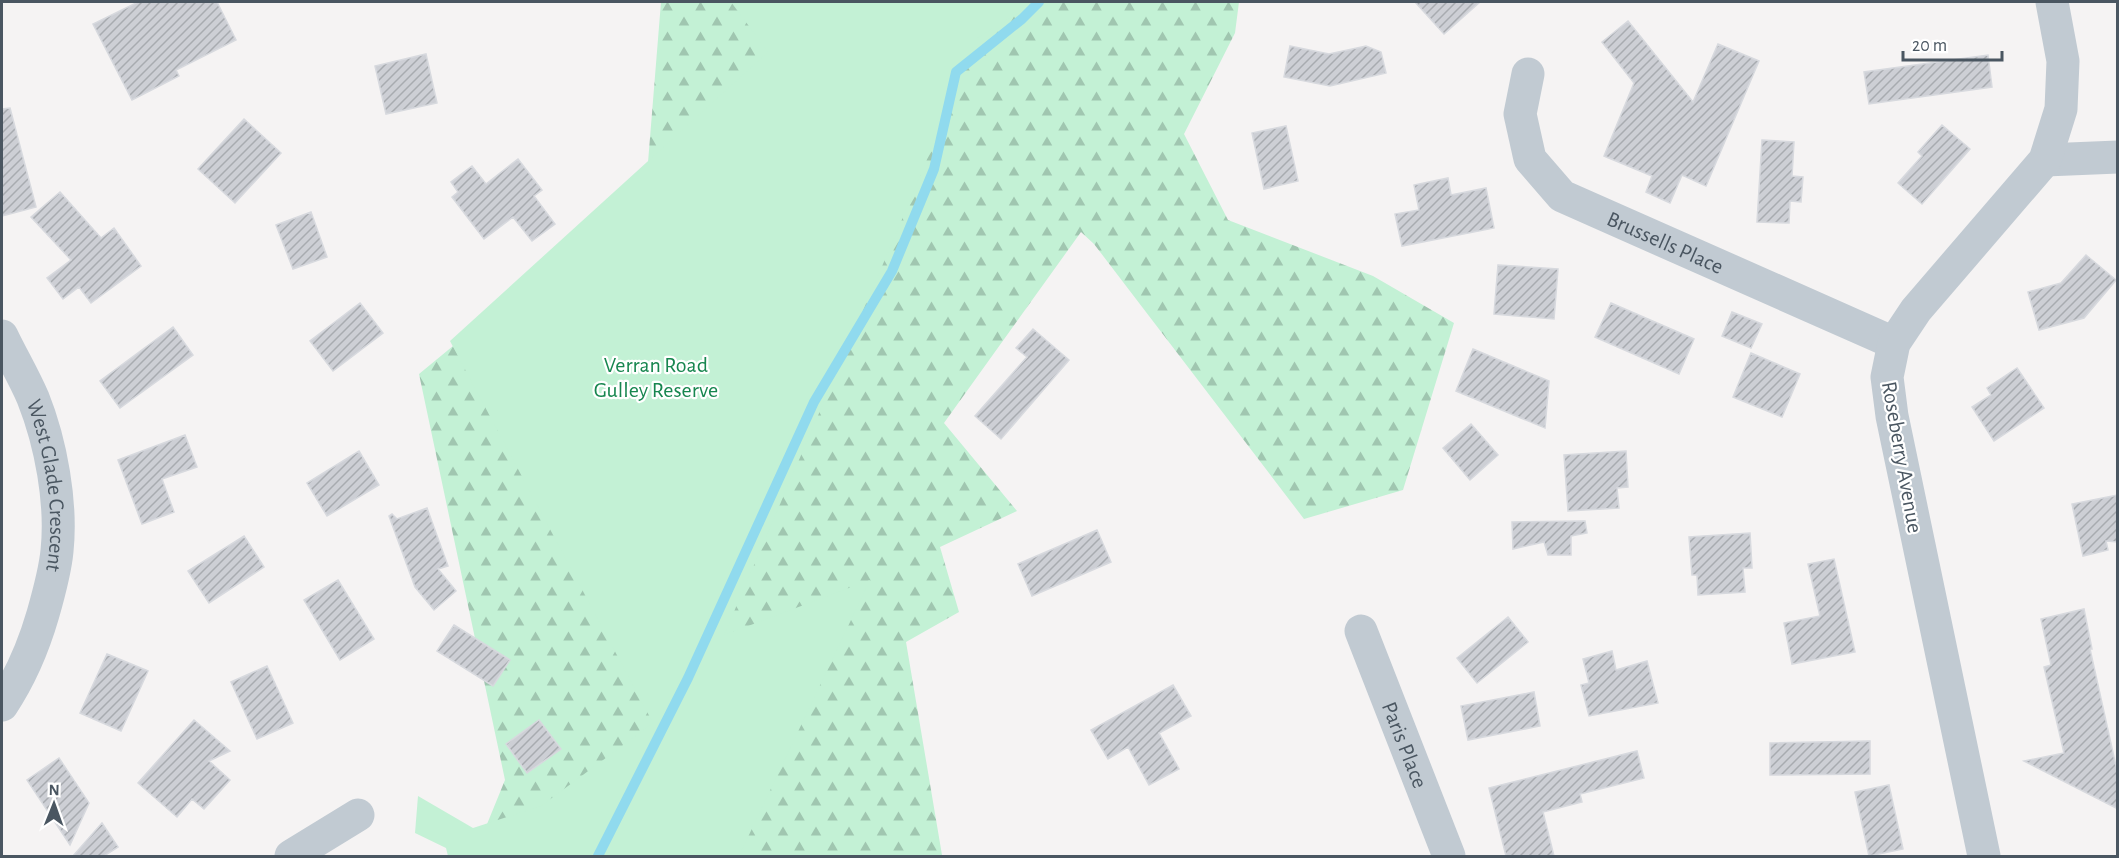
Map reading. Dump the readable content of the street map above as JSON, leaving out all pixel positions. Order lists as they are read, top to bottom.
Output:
{
  "streets": {
    "street": [
      "Brussells Place",
      "Roseberry Avenue",
      "West Glade Crescent",
      "Paris Place"
    ]
  },
  "crossings": [
    ["Brussells Place", "Roseberry Avenue"]
  ],
  "parks": ["Verran Road Gulley Reserve"],
  "scale_bar": "20 m",
  "north": "top"
}
